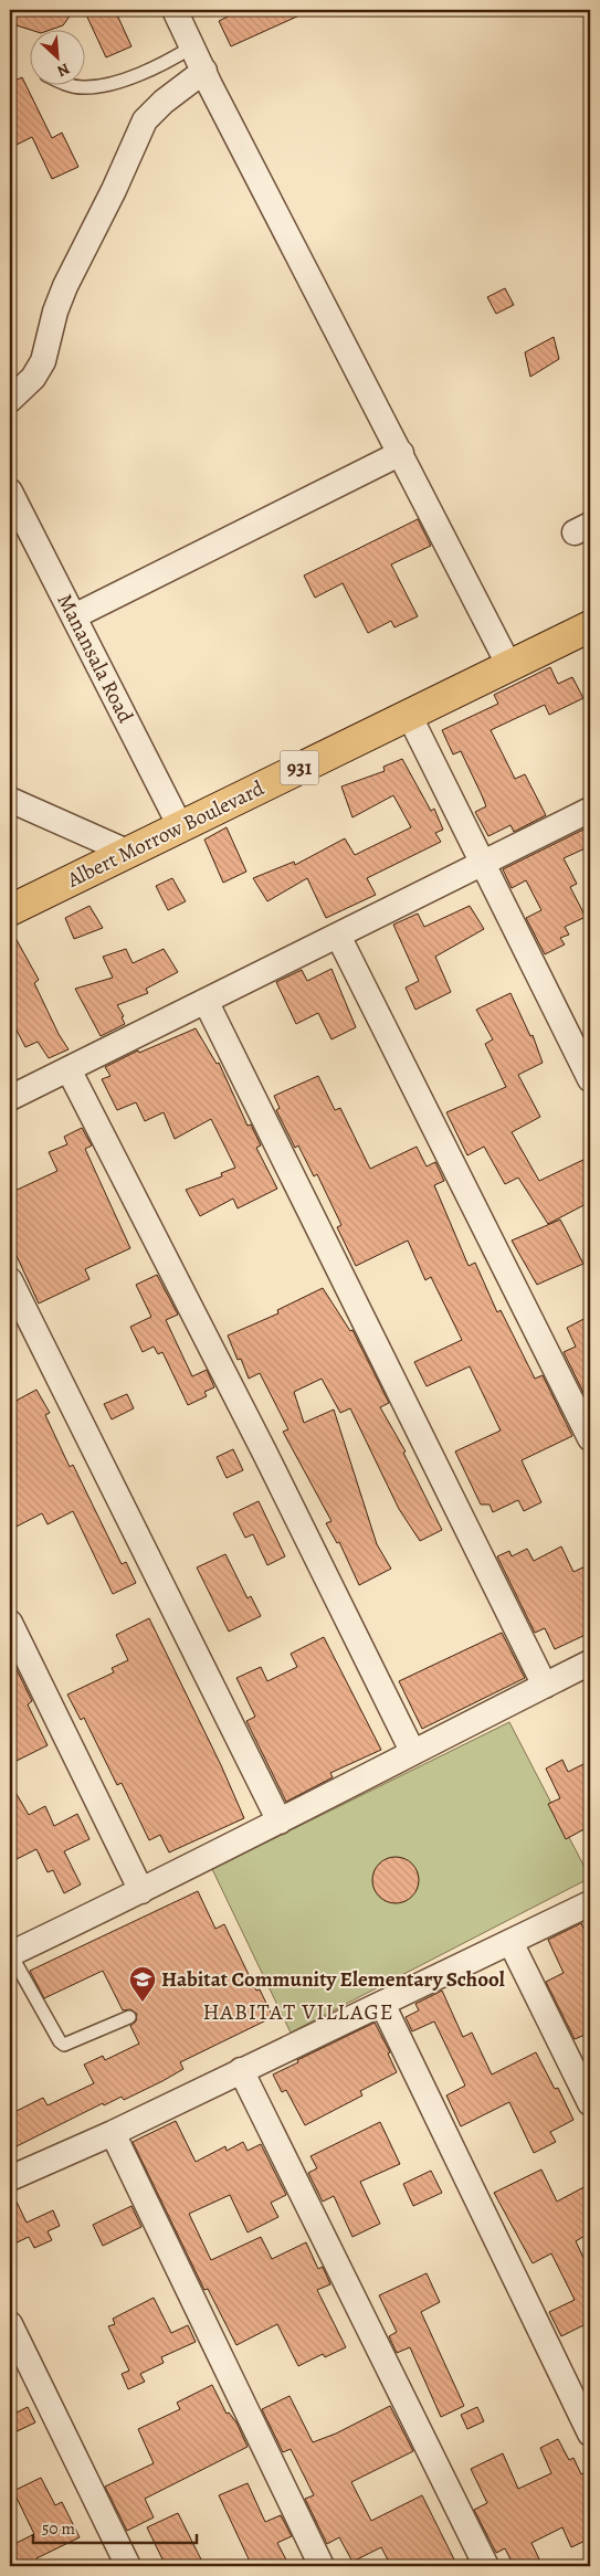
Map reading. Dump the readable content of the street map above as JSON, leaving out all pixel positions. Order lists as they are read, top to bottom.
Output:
{
  "streets": {
    "highway": ["931", "Albert Morrow Boulevard"],
    "street": ["Manansala Road"]
  },
  "crossings": [
    ["Manansala Road", "Albert Morrow Boulevard"]
  ],
  "districts": ["HABITAT VILLAGE"],
  "places": {
    "school or university": ["Habitat Community Elementary School"]
  },
  "scale_bar": "50 m",
  "north": "bottom right"
}
